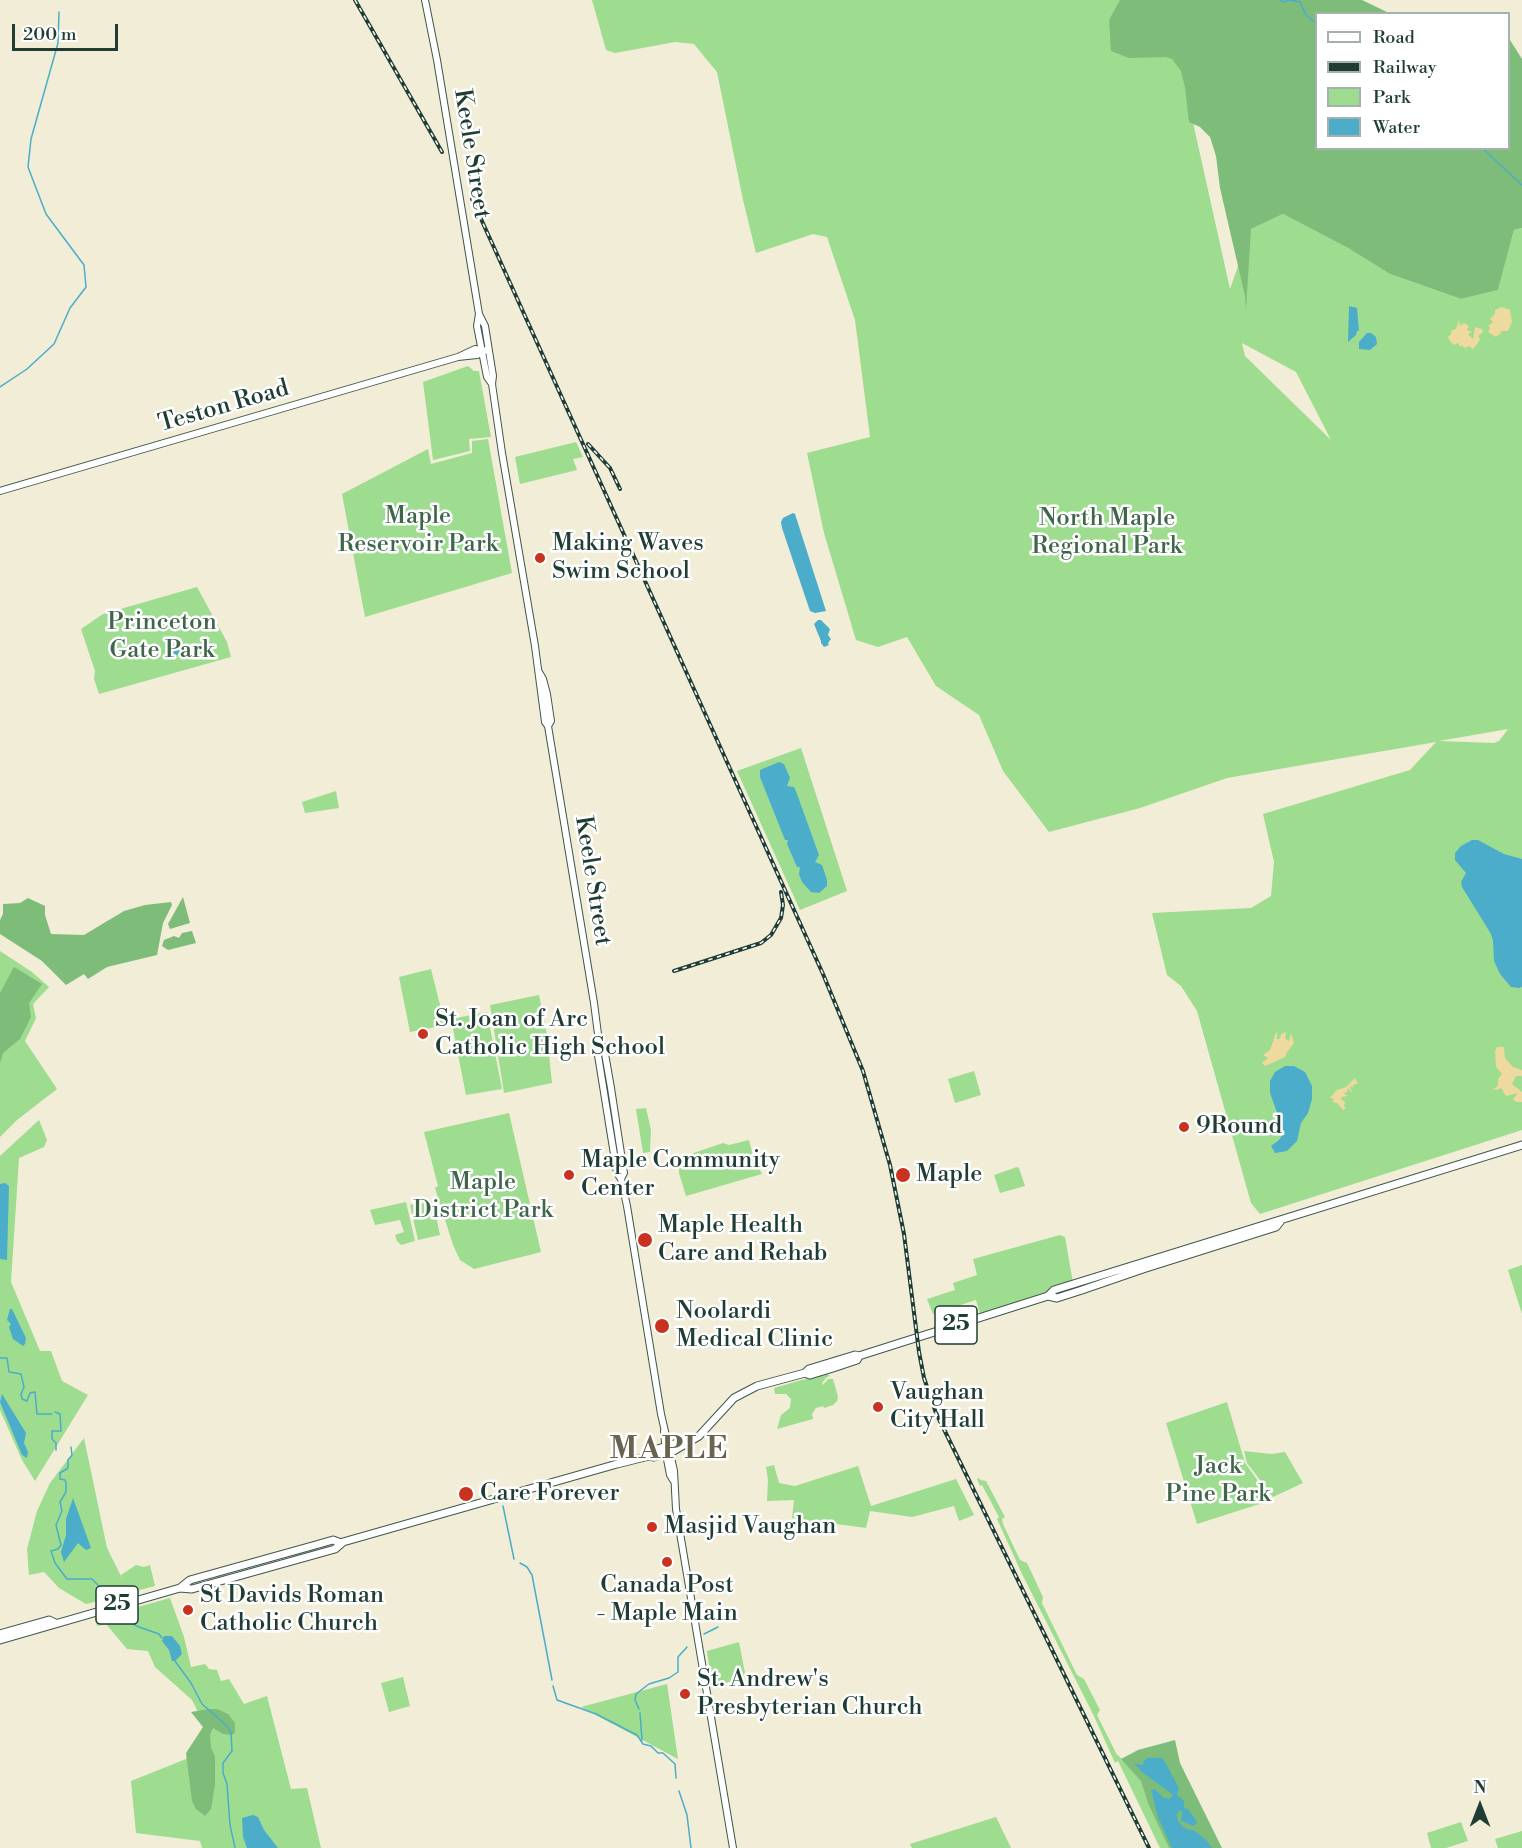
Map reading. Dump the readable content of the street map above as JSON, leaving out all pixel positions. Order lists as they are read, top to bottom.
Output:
{
  "streets": {
    "main road": ["Keele Street", "Teston Road", "25"]
  },
  "crossings": [
    ["Keele Street", "Teston Road"],
    ["Keele Street", "25"]
  ],
  "districts": ["MAPLE"],
  "parks": [
    "Maple Reservoir Park",
    "North Maple Regional Park",
    "Princeton Gate Park",
    "Maple District Park",
    "Jack Pine Park"
  ],
  "places": [
    "Making Waves Swim School",
    "St. Joan of Arc Catholic High School",
    "9Round",
    "Maple Community Center",
    "Maple",
    "Maple Health Care and Rehab",
    "Noolardi Medical Clinic",
    "Vaughan City Hall",
    "Care Forever",
    "Masjid Vaughan",
    "Canada Post - Maple Main",
    "St Davids Roman Catholic Church",
    "St. Andrew's Presbyterian Church"
  ],
  "legend": [
    "Road",
    "Railway",
    "Park",
    "Water"
  ],
  "scale_bar": "200 m",
  "north": "top"
}
